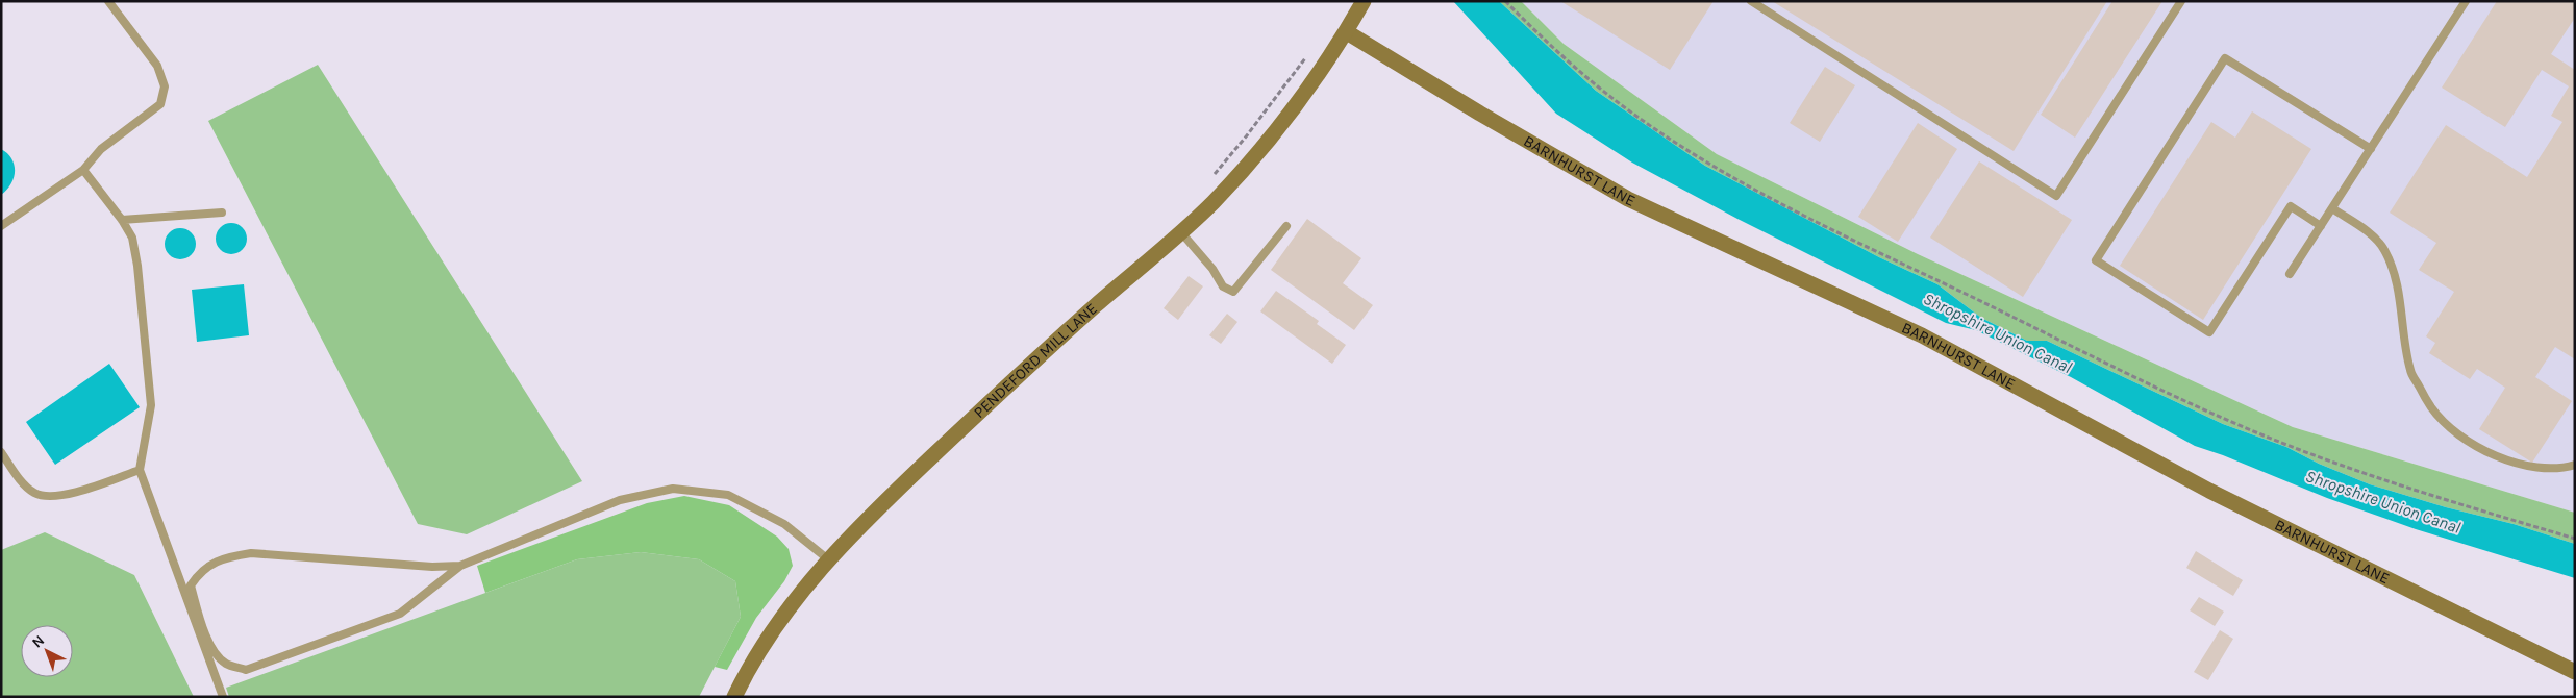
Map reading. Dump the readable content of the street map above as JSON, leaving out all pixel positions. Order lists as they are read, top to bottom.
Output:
{
  "streets": {
    "street": ["BARNHURST LANE", "PENDEFORD MILL LANE"]
  },
  "crossings": [
    ["BARNHURST LANE", "PENDEFORD MILL LANE"]
  ],
  "water": ["Shropshire Union Canal"],
  "north": "top left"
}
